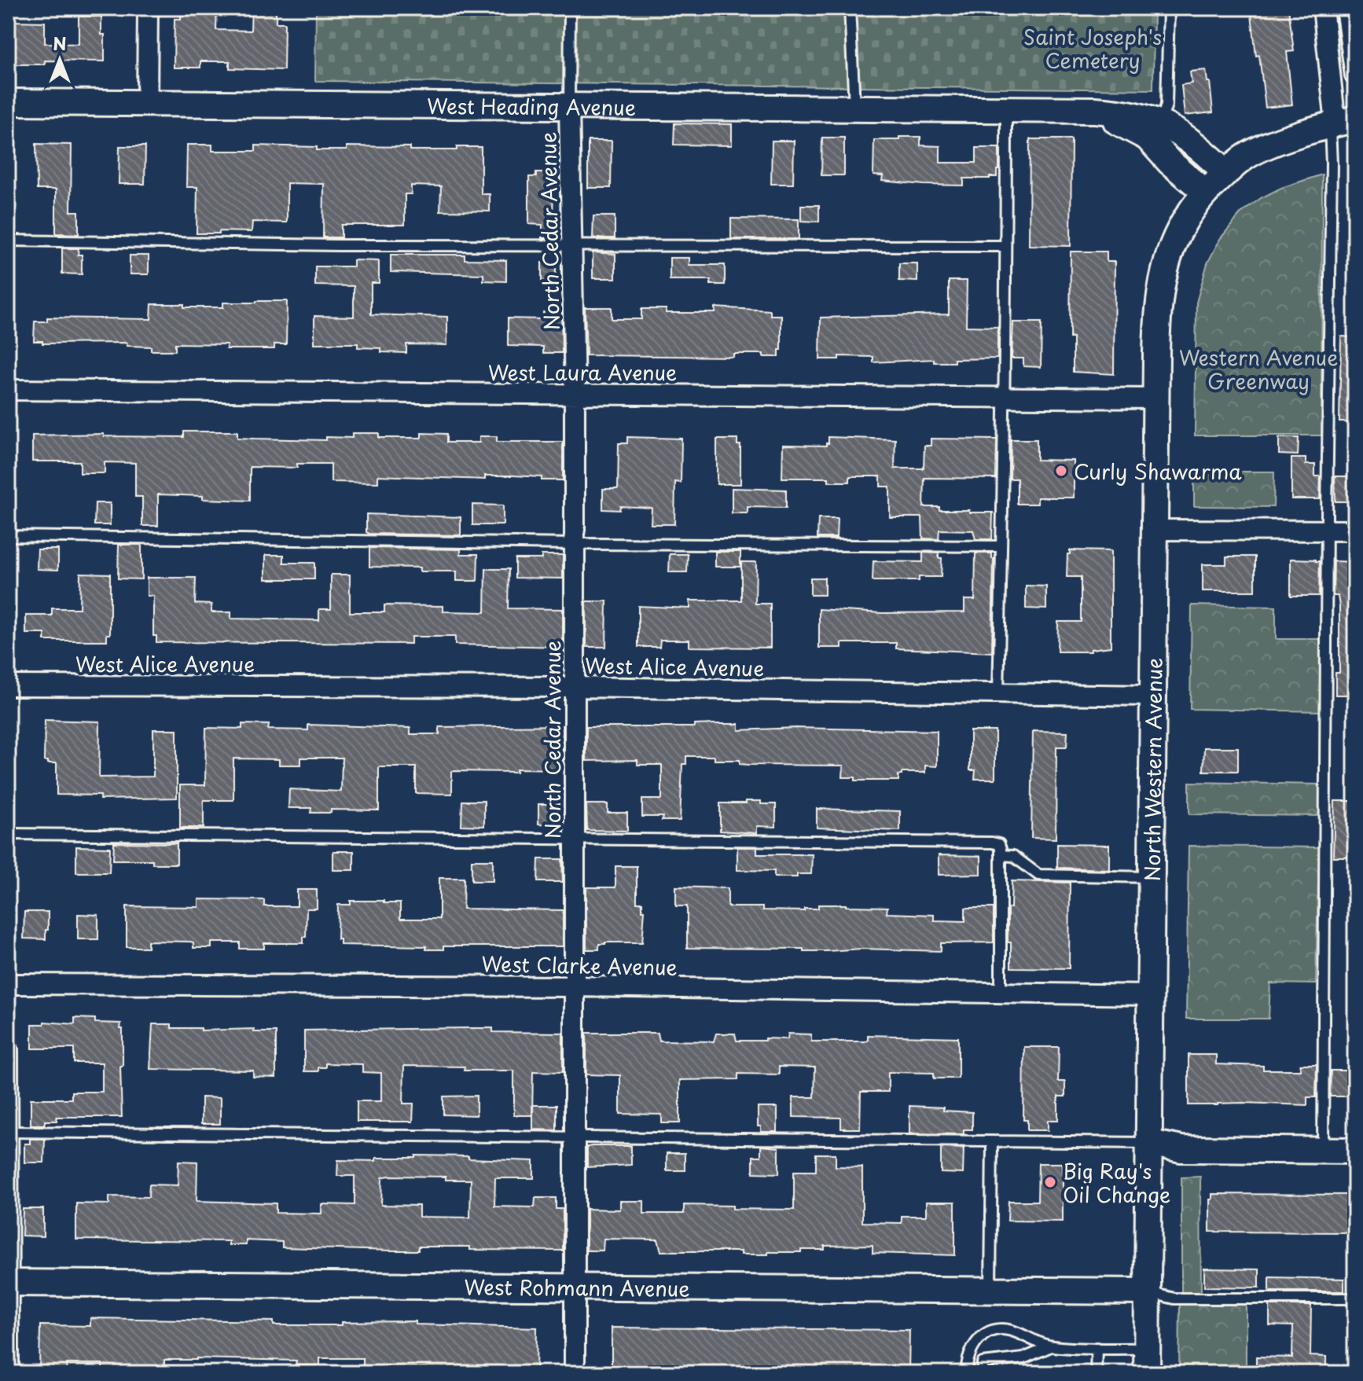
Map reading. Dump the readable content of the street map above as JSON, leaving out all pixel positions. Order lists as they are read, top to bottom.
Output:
{
  "streets": {
    "street": [
      "West Heading Avenue",
      "North Cedar Avenue",
      "West Laura Avenue",
      "West Alice Avenue",
      "North Western Avenue",
      "West Clarke Avenue",
      "West Rohmann Avenue"
    ]
  },
  "crossings": [
    ["West Heading Avenue", "North Cedar Avenue"],
    ["West Heading Avenue", "North Western Avenue"],
    ["North Cedar Avenue", "West Laura Avenue"],
    ["North Cedar Avenue", "West Alice Avenue"],
    ["North Cedar Avenue", "West Clarke Avenue"],
    ["North Cedar Avenue", "West Rohmann Avenue"],
    ["West Laura Avenue", "North Western Avenue"],
    ["West Alice Avenue", "North Western Avenue"],
    ["North Western Avenue", "West Clarke Avenue"],
    ["North Western Avenue", "West Rohmann Avenue"]
  ],
  "parks": ["Saint Joseph's Cemetery", "Western Avenue Greenway"],
  "places": ["Curly Shawarma", "Big Ray's Oil Change"],
  "north": "top"
}
